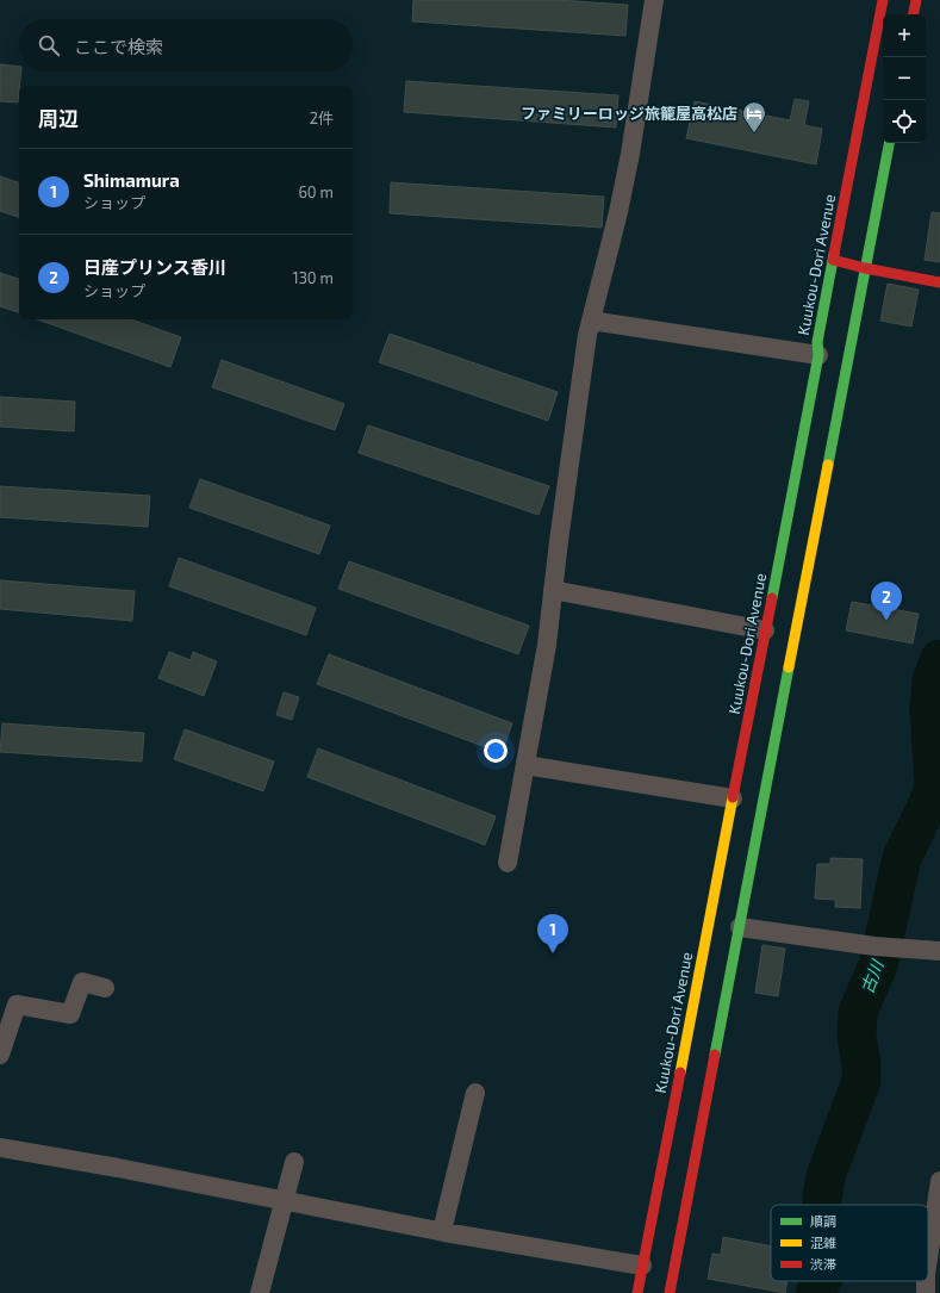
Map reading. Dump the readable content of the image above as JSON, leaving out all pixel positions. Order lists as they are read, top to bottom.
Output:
{
  "streets": {
    "main road": ["Kuukou-Dori Avenue"]
  },
  "water": ["古川"],
  "places": {
    "hotel": ["ファミリーロッジ旅籠屋高松店"]
  },
  "legend": ["順調", "混雑", "渋滞"],
  "page": {
    "map_buttons": ["+", "−"],
    "search": "ここで検索",
    "heading": ["周辺", "2件"],
    "list": [
      {
        "mark": "1",
        "name": "Shimamura",
        "note": "ショップ",
        "value": "60 m"
      },
      {
        "mark": "2",
        "name": "日産プリンス香川",
        "note": "ショップ",
        "value": "130 m"
      }
    ],
    "pins": ["2", "1"]
  }
}
